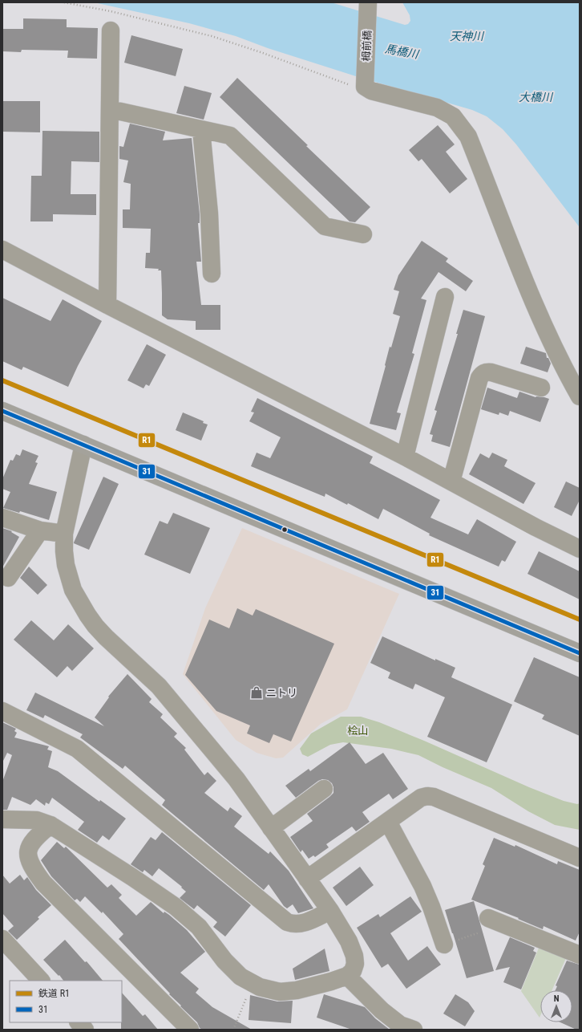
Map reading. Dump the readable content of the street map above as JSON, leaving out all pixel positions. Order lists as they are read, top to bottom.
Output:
{
  "streets": {
    "street": ["栂前橋"]
  },
  "water": ["天神川", "馬橋川", "大橋川"],
  "parks": ["桧山"],
  "places": {
    "shop": ["ニトリ"]
  },
  "lines": ["rail line R1", "transit line 31"],
  "legend": ["鉄道 R1", "31"],
  "north": "top"
}
